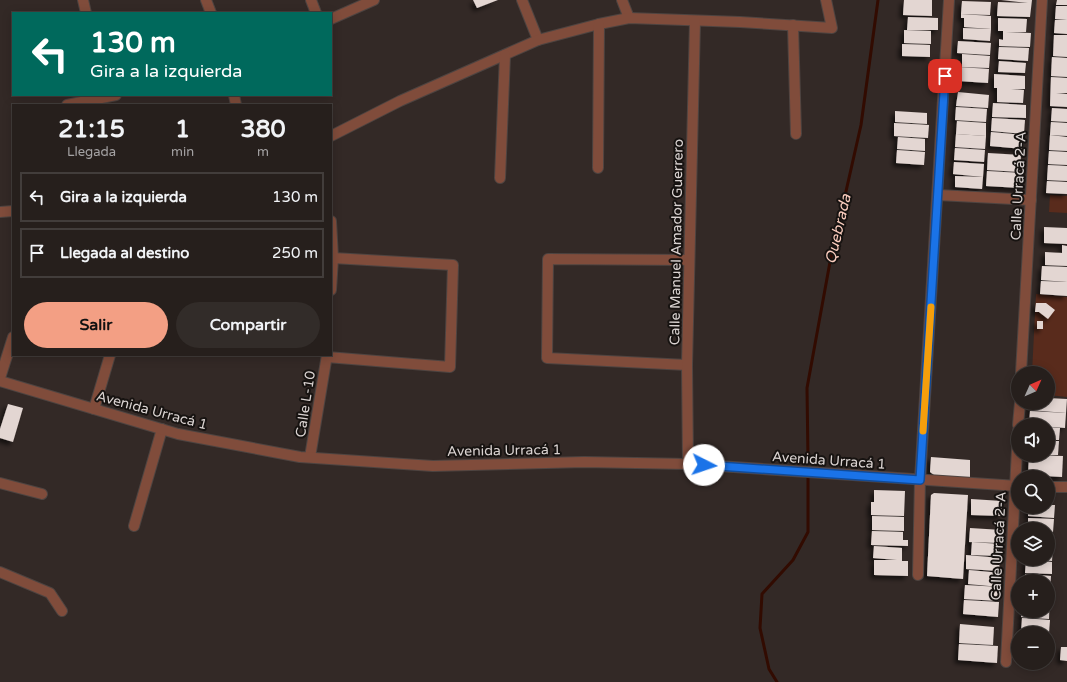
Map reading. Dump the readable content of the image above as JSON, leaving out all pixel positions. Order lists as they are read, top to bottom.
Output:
{
  "streets": {
    "street": [
      "Calle Urracá 2-A",
      "Calle Manuel Amador Guerrero",
      "Calle L-10",
      "Avenida Urracá 1"
    ]
  },
  "crossings": [
    ["Calle Manuel Amador Guerrero", "Avenida Urracá 1"],
    ["Calle L-10", "Avenida Urracá 1"]
  ],
  "water": ["Quebrada"],
  "north": "top right",
  "page": {
    "turn": ["130 m", "Gira a la izquierda"],
    "eta": [
      "21:15",
      "Llegada",
      "1",
      "min",
      "380",
      "m"
    ],
    "list": [
      {
        "name": "Gira a la izquierda",
        "value": "130 m"
      },
      {
        "name": "Llegada al destino",
        "value": "250 m"
      }
    ],
    "buttons": ["Salir", "Compartir"],
    "map_buttons": ["+", "−"]
  }
}
